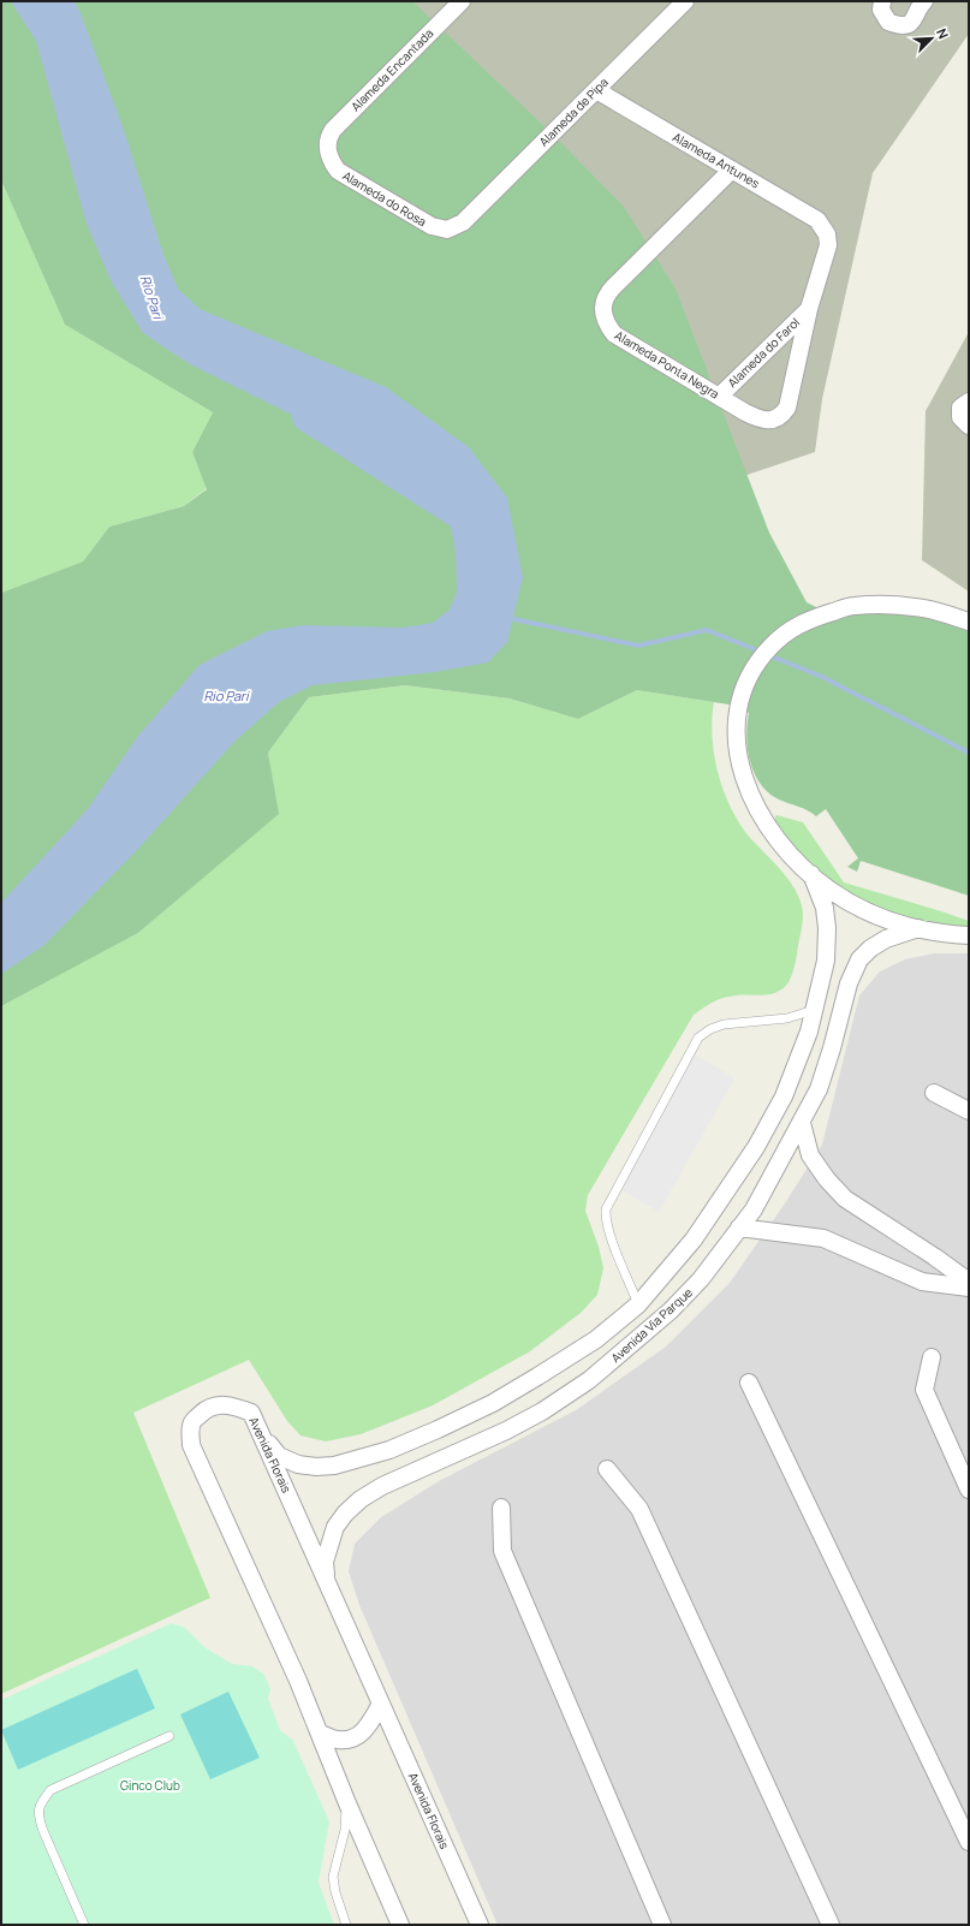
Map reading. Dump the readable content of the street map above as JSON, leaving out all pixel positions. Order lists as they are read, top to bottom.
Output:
{
  "streets": {
    "street": [
      "Alameda Encantada",
      "Alameda de Pipa",
      "Alameda Antunes",
      "Alameda do Rosa",
      "Alameda do Farol",
      "Alameda Ponta Negra",
      "Avenida Via Parque",
      "Avenida Florais"
    ]
  },
  "crossings": [
    ["Alameda Encantada", "Alameda do Rosa"],
    ["Alameda de Pipa", "Alameda Antunes"],
    ["Alameda de Pipa", "Alameda do Rosa"],
    ["Alameda Antunes", "Alameda do Farol"],
    ["Alameda Antunes", "Alameda Ponta Negra"],
    ["Alameda do Farol", "Alameda Ponta Negra"],
    ["Avenida Via Parque", "Avenida Florais"]
  ],
  "water": ["Rio Pari"],
  "parks": ["Ginco Club"],
  "north": "top right"
}
